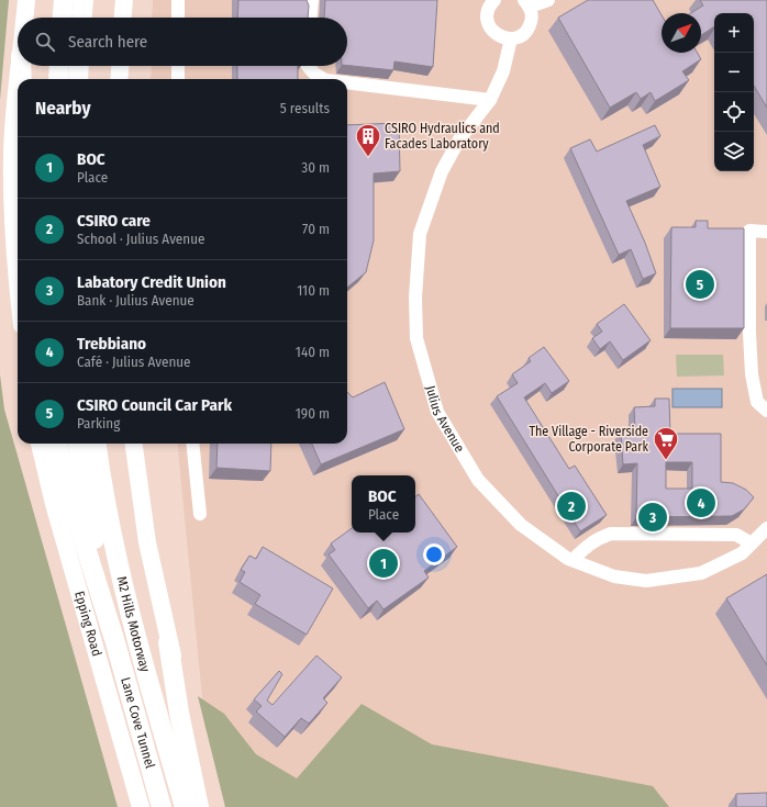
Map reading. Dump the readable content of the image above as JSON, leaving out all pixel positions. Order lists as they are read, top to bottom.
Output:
{
  "streets": {
    "highway": ["M2 Hills Motorway", "Lane Cove Tunnel"],
    "main road": ["Epping Road"],
    "street": ["Julius Avenue"]
  },
  "crossings": [
    ["M2 Hills Motorway", "Lane Cove Tunnel"]
  ],
  "places": {
    "building": ["CSIRO Hydraulics and Facades Laboratory"],
    "supermarket": ["The Village - Riverside Corporate Park"]
  },
  "north": "top right",
  "page": {
    "map_buttons": ["+", "−"],
    "search": "Search here",
    "heading": ["Nearby", "5 results"],
    "list": [
      {
        "mark": "1",
        "name": "BOC",
        "note": "Place",
        "value": "30 m"
      },
      {
        "mark": "2",
        "name": "CSIRO care",
        "note": "School · Julius Avenue",
        "value": "70 m"
      },
      {
        "mark": "3",
        "name": "Labatory Credit Union",
        "note": "Bank · Julius Avenue",
        "value": "110 m"
      },
      {
        "mark": "4",
        "name": "Trebbiano",
        "note": "Café · Julius Avenue",
        "value": "140 m"
      },
      {
        "mark": "5",
        "name": "CSIRO Council Car Park",
        "note": "Parking",
        "value": "190 m"
      }
    ],
    "pins": [
      "5",
      "4",
      "2",
      "3",
      "1"
    ],
    "popup": ["BOC", "Place"]
  }
}
